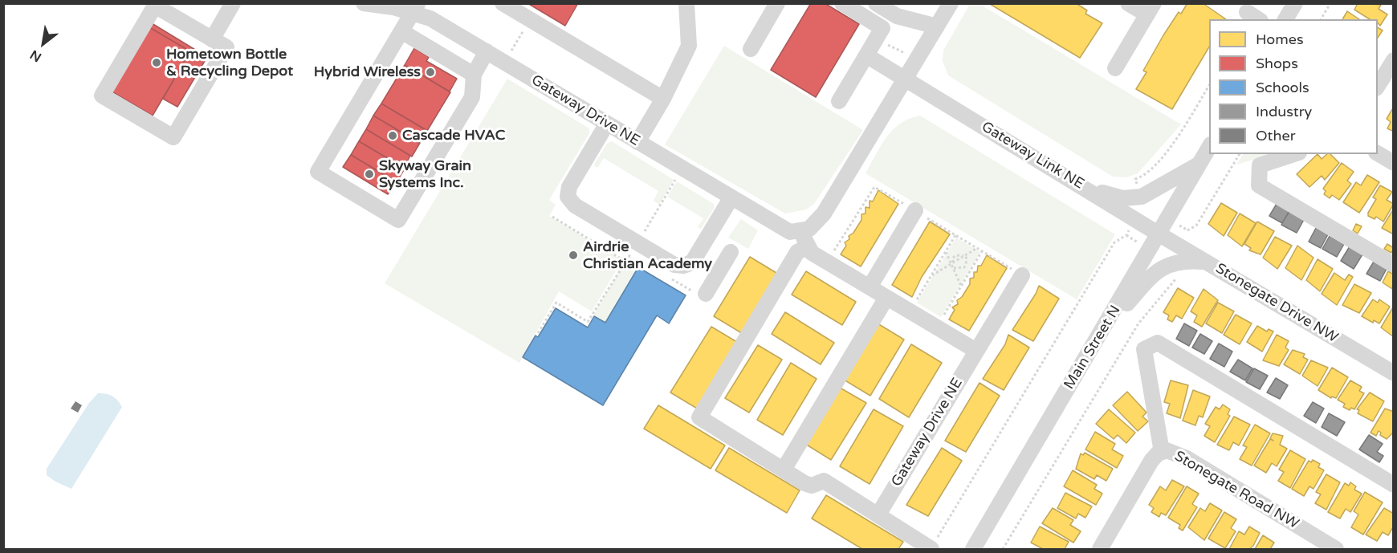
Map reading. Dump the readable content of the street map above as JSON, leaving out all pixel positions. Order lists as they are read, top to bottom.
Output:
{
  "streets": {
    "street": [
      "Gateway Drive NE",
      "Gateway Link NE",
      "Stonegate Drive NW",
      "Main Street N",
      "Stonegate Road NW"
    ]
  },
  "crossings": [
    ["Gateway Link NE", "Stonegate Drive NW"],
    ["Gateway Link NE", "Main Street N"],
    ["Stonegate Drive NW", "Main Street N"]
  ],
  "places": [
    "Hometown Bottle & Recycling Depot",
    "Hybrid Wireless",
    "Cascade HVAC",
    "Skyway Grain Systems Inc.",
    "Airdrie Christian Academy"
  ],
  "legend": [
    "Homes",
    "Shops",
    "Schools",
    "Industry",
    "Other"
  ],
  "north": "bottom left"
}
